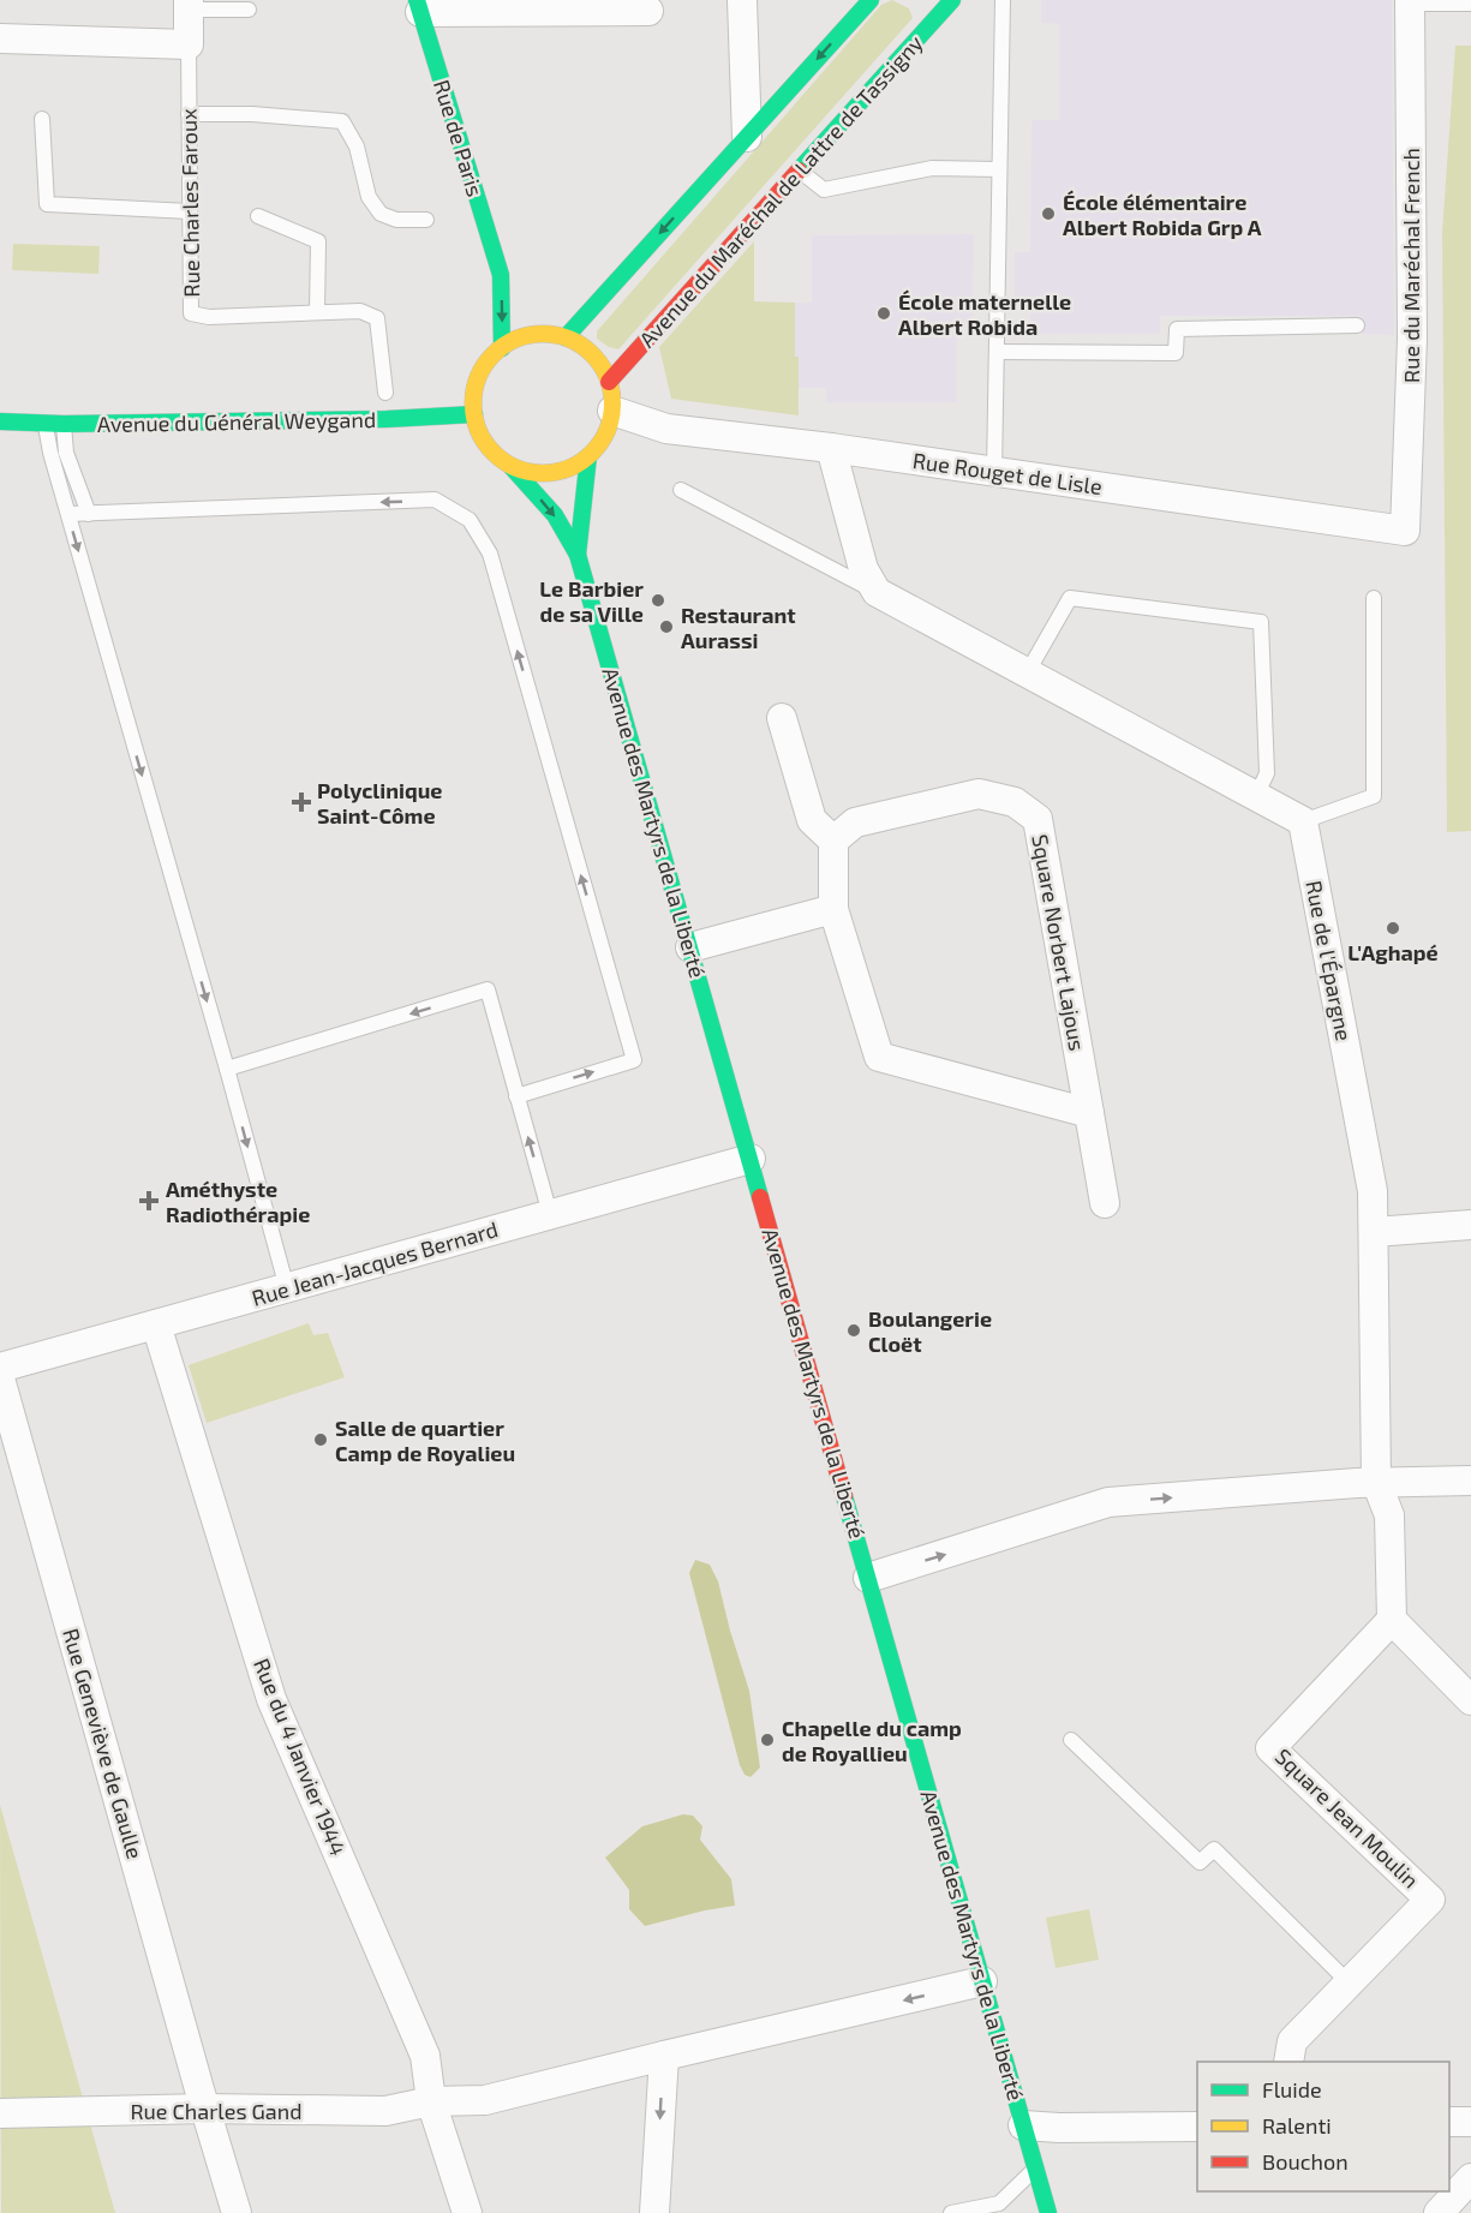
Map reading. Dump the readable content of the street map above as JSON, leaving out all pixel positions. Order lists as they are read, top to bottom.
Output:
{
  "streets": {
    "street": [
      "Rue de Paris",
      "Avenue du Maréchal de Lattre de Tassigny",
      "Rue Charles Faroux",
      "Rue du Maréchal French",
      "Avenue du Général Weygand",
      "Rue Rouget de Lisle",
      "Avenue des Martyrs de la Liberté",
      "Square Norbert Lajous",
      "Rue de l'Épargne",
      "Rue Jean-Jacques Bernard",
      "Rue Geneviève de Gaulle",
      "Rue du 4 Janvier 1944",
      "Square Jean Moulin",
      "Rue Charles Gand"
    ]
  },
  "crossings": [
    ["Rue de Paris", "Avenue du Maréchal de Lattre de Tassigny"],
    ["Rue de Paris", "Avenue du Général Weygand"],
    ["Rue de Paris", "Rue Rouget de Lisle"],
    ["Rue de Paris", "Avenue des Martyrs de la Liberté"],
    ["Avenue du Maréchal de Lattre de Tassigny", "Avenue du Général Weygand"],
    ["Avenue du Maréchal de Lattre de Tassigny", "Rue Rouget de Lisle"],
    ["Avenue du Maréchal de Lattre de Tassigny", "Avenue des Martyrs de la Liberté"],
    ["Rue du Maréchal French", "Rue Rouget de Lisle"],
    ["Avenue du Général Weygand", "Rue Rouget de Lisle"],
    ["Avenue du Général Weygand", "Avenue des Martyrs de la Liberté"],
    ["Rue Rouget de Lisle", "Avenue des Martyrs de la Liberté"],
    ["Avenue des Martyrs de la Liberté", "Rue Jean-Jacques Bernard"],
    ["Avenue des Martyrs de la Liberté", "Rue Charles Gand"],
    ["Rue de l'Épargne", "Square Jean Moulin"],
    ["Rue Jean-Jacques Bernard", "Rue du 4 Janvier 1944"],
    ["Rue Geneviève de Gaulle", "Rue Charles Gand"],
    ["Rue du 4 Janvier 1944", "Rue Charles Gand"]
  ],
  "places": {
    "other": [
      "École élémentaire Albert Robida Grp A",
      "École maternelle Albert Robida",
      "Le Barbier de sa Ville",
      "Restaurant Aurassi",
      "L'Aghapé",
      "Boulangerie Cloët",
      "Salle de quartier Camp de Royalieu",
      "Chapelle du camp de Royallieu"
    ],
    "health": ["Polyclinique Saint-Côme", "Améthyste Radiothérapie"]
  },
  "legend": ["Fluide", "Ralenti", "Bouchon"]
}
